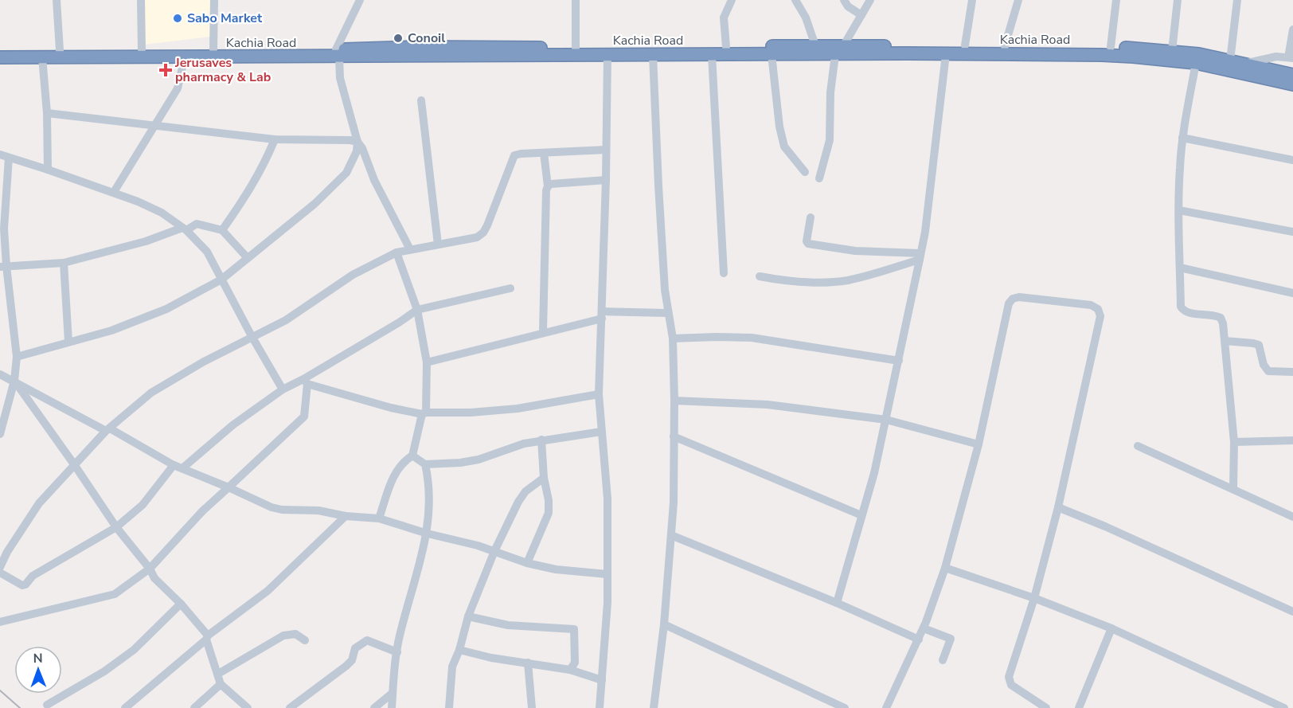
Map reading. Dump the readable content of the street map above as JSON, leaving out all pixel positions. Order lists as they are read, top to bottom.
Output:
{
  "streets": {
    "highway": ["Kachia Road"]
  },
  "places": {
    "other": ["Sabo Market", "Conoil"],
    "health": ["Jerusaves pharmacy & Lab"]
  },
  "north": "top"
}
